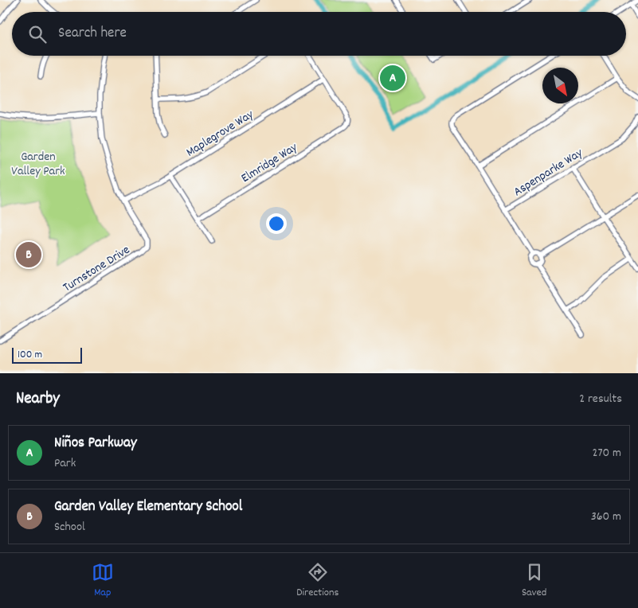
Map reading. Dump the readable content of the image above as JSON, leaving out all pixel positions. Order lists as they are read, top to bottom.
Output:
{
  "streets": {
    "street": [
      "Maplegrove Way",
      "Elmridge Way",
      "Aspenparke Way",
      "Turnstone Drive"
    ]
  },
  "crossings": [
    ["Maplegrove Way", "Elmridge Way"],
    ["Maplegrove Way", "Turnstone Drive"]
  ],
  "parks": ["Garden Valley Park"],
  "scale_bar": "100 m",
  "north": "bottom right",
  "page": {
    "search": "Search here",
    "pins": ["A", "B"],
    "scale": "100 m",
    "heading": ["Nearby", "2 results"],
    "list": [
      {
        "mark": "A",
        "name": "Niños Parkway",
        "note": "Park",
        "value": "270 m"
      },
      {
        "mark": "B",
        "name": "Garden Valley Elementary School",
        "note": "School",
        "value": "360 m"
      }
    ],
    "nav": ["Map", "Directions", "Saved"]
  }
}
